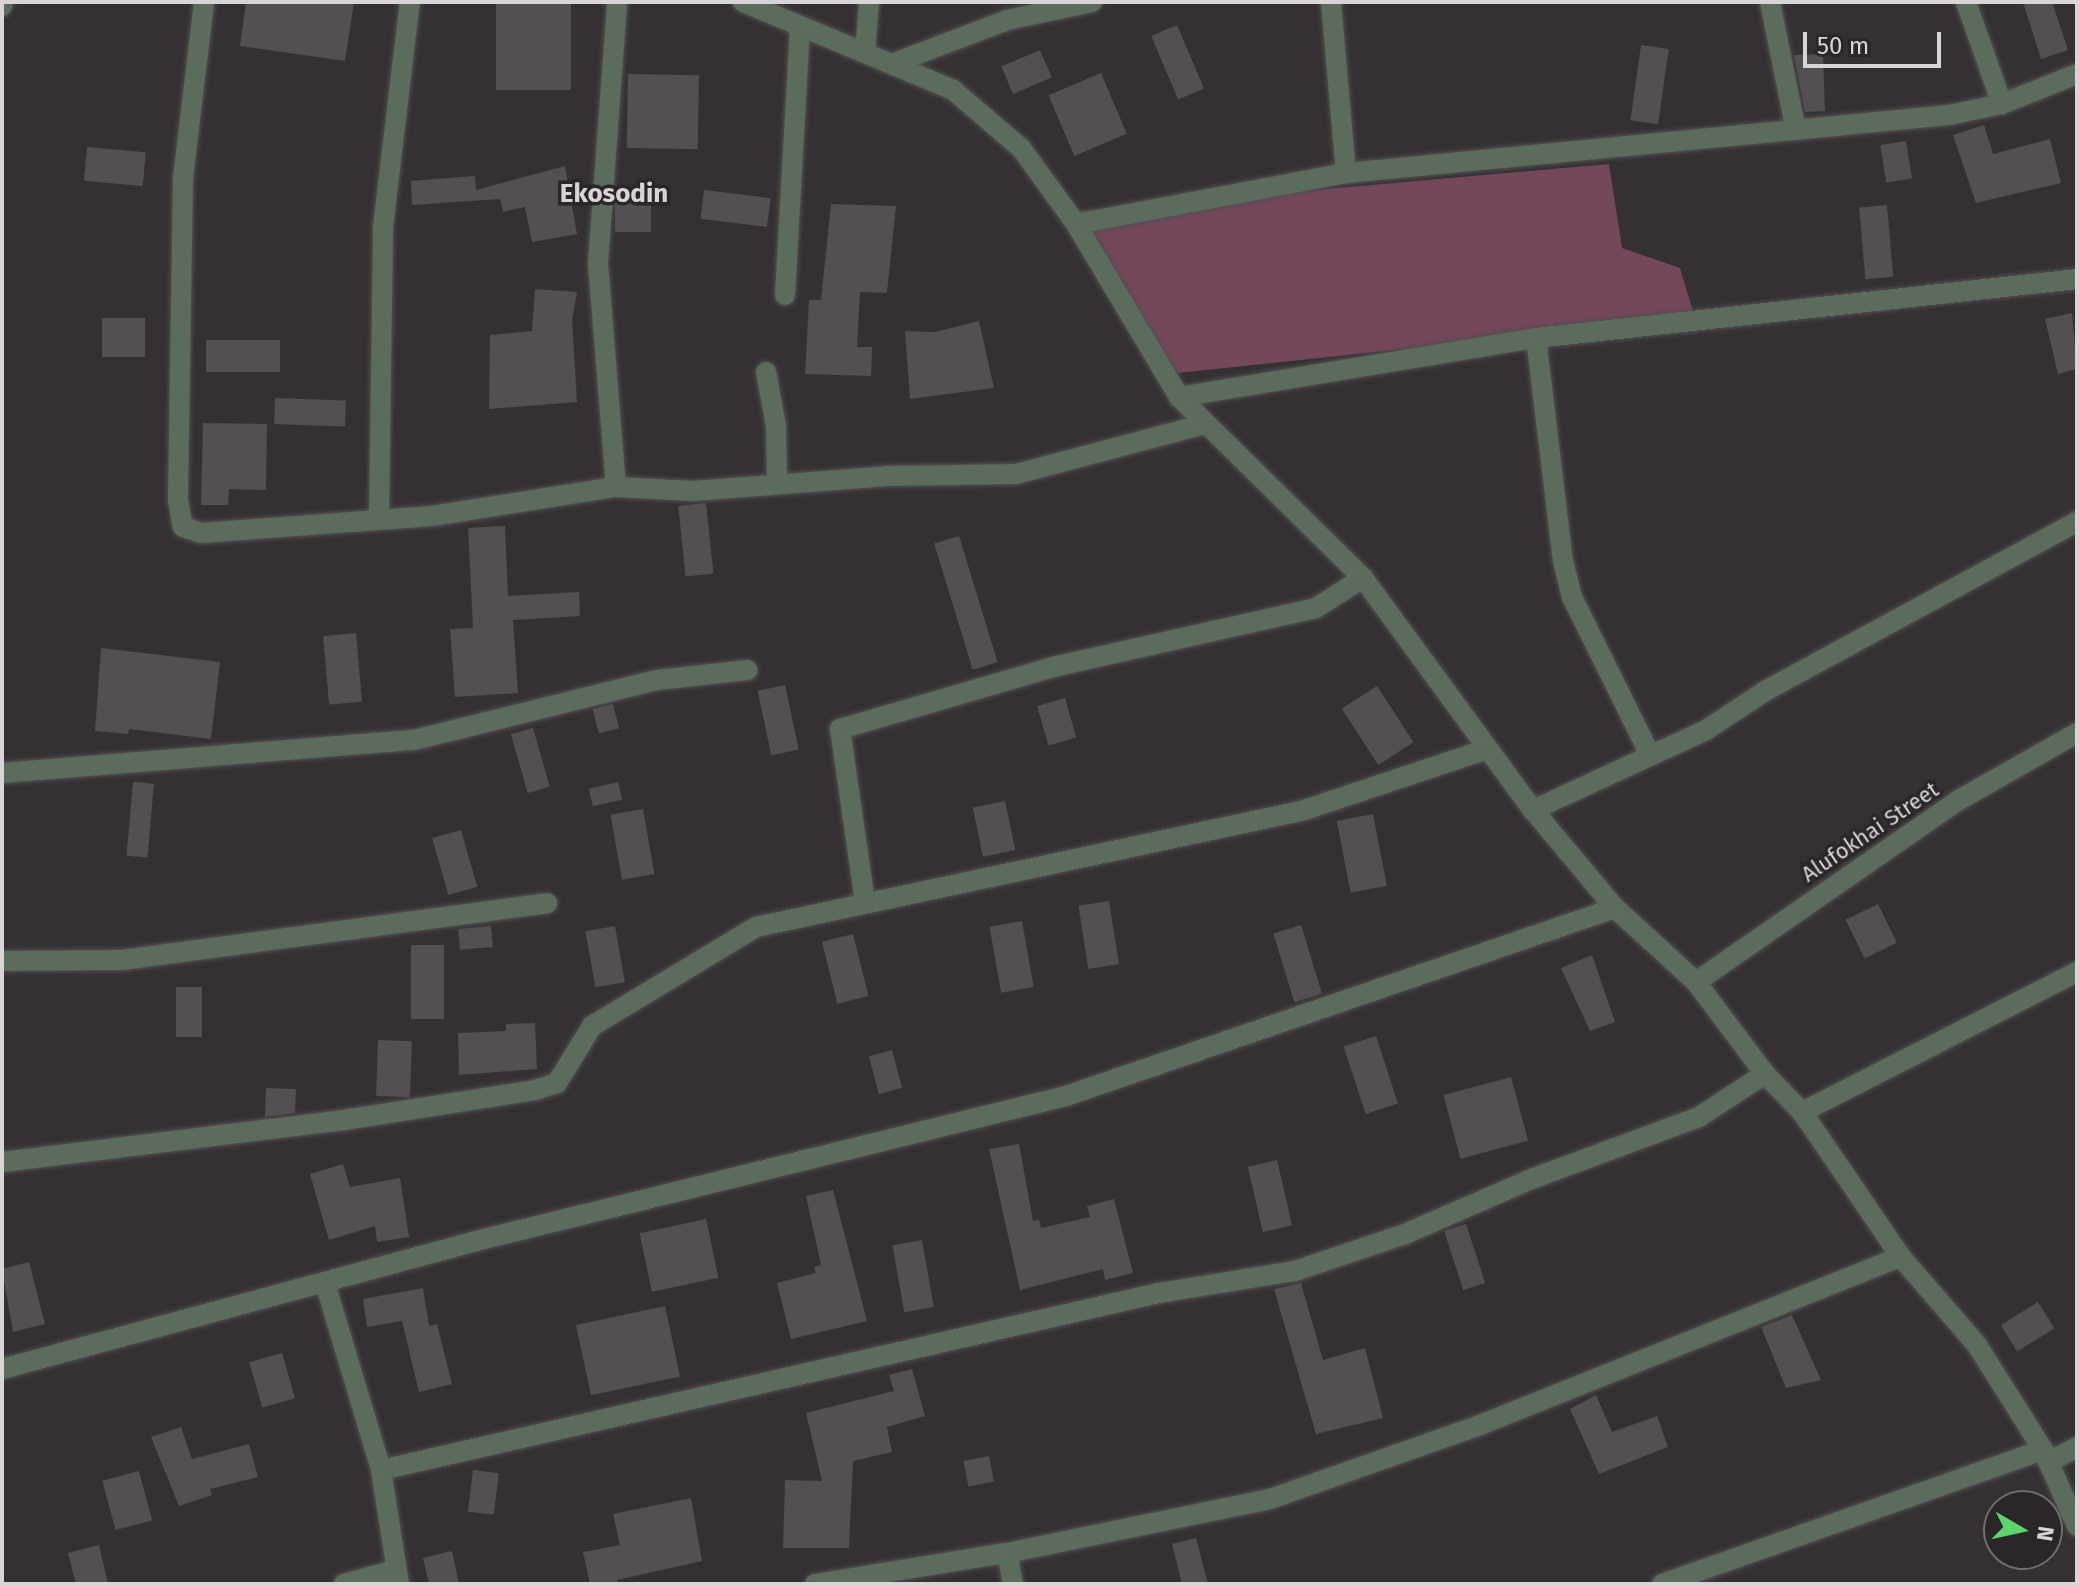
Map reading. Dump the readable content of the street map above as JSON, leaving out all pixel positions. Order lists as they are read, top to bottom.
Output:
{
  "streets": {
    "street": ["Alufokhai Street"]
  },
  "districts": ["Ekosodin"],
  "scale_bar": "50 m",
  "north": "right"
}
